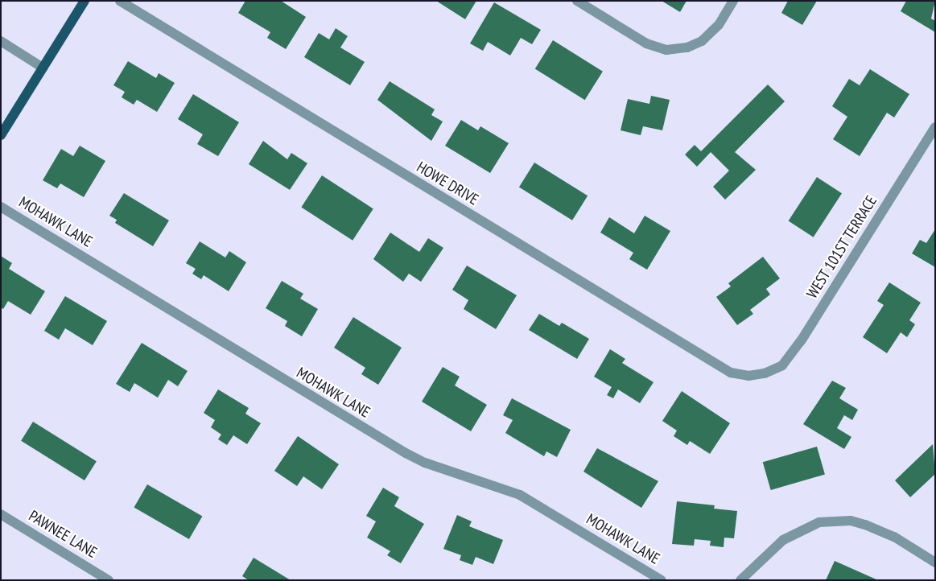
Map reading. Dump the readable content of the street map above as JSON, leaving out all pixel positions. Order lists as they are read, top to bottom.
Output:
{
  "streets": {
    "street": [
      "HOWE DRIVE",
      "MOHAWK LANE",
      "WEST 101ST TERRACE",
      "PAWNEE LANE"
    ]
  },
  "crossings": [
    ["HOWE DRIVE", "WEST 101ST TERRACE"]
  ]
}
